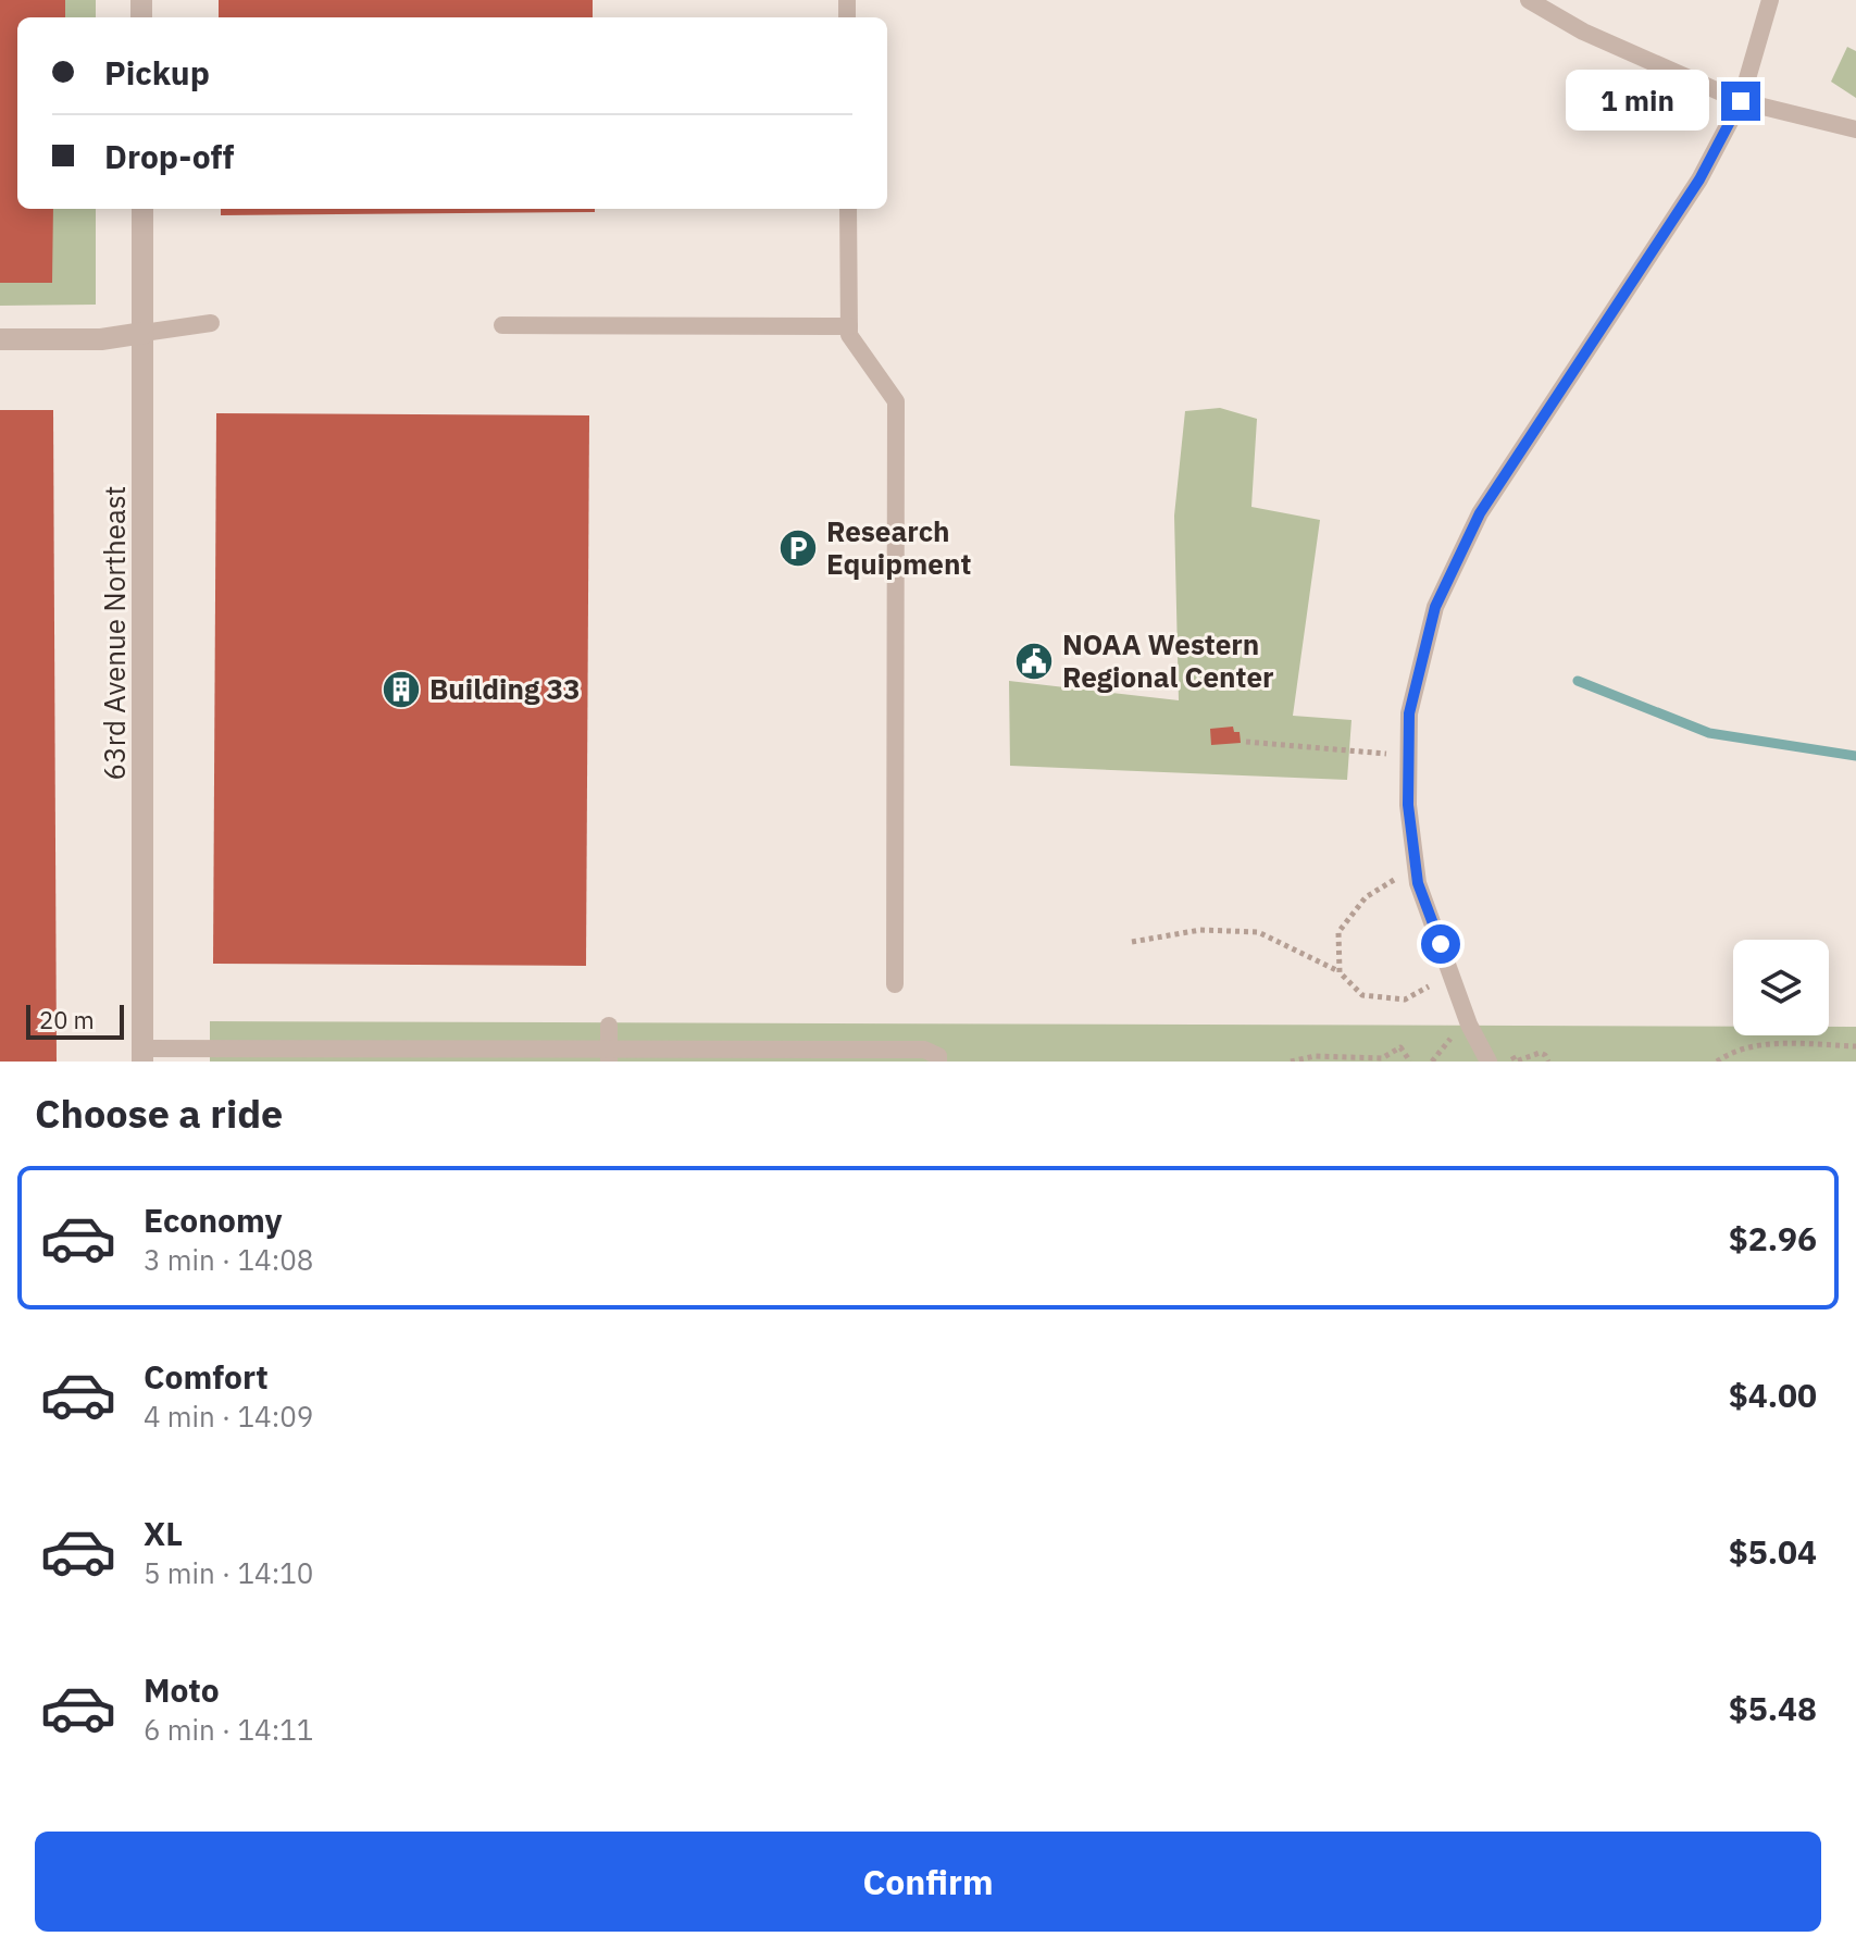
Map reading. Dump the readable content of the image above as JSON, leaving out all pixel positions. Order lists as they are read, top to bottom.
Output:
{
  "streets": {
    "street": ["63rd Avenue Northeast"]
  },
  "places": {
    "parking": ["Research Equipment"],
    "public building": ["NOAA Western Regional Center"],
    "building": ["Building 33"]
  },
  "scale_bar": "20 m",
  "page": {
    "banner": ["Pickup", "Drop-off"],
    "bubble": "1 min",
    "scale": "20 m",
    "heading": "Choose a ride",
    "list": [
      {
        "name": "Economy",
        "note": "3 min · 14:08",
        "value": "$2.96"
      },
      {
        "name": "Comfort",
        "note": "4 min · 14:09",
        "value": "$4.00"
      },
      {
        "name": "XL",
        "note": "5 min · 14:10",
        "value": "$5.04"
      },
      {
        "name": "Moto",
        "note": "6 min · 14:11",
        "value": "$5.48"
      }
    ],
    "buttons": "Confirm"
  }
}
